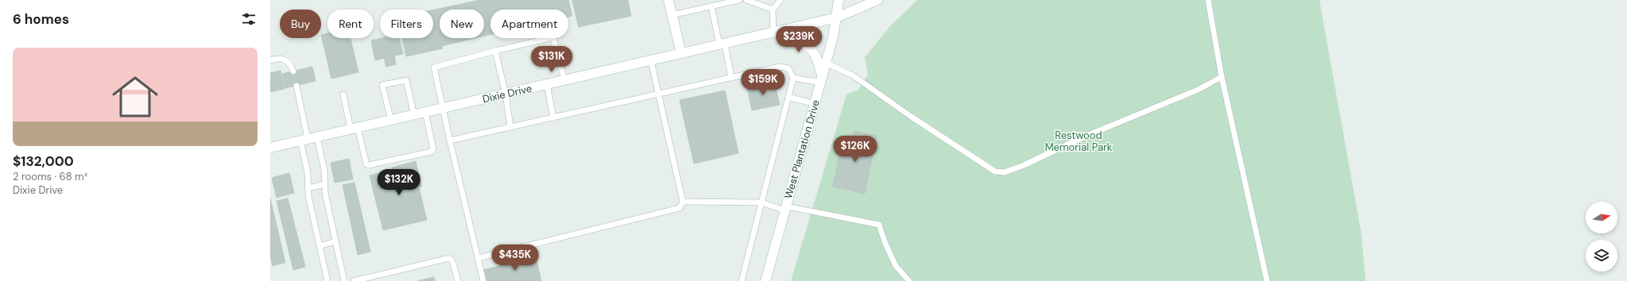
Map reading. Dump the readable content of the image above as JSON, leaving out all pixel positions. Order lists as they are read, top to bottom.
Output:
{
  "streets": {
    "main road": ["Dixie Drive", "West Plantation Drive"]
  },
  "crossings": [
    ["Dixie Drive", "West Plantation Drive"]
  ],
  "parks": ["Restwood Memorial Park"],
  "north": "right",
  "page": {
    "heading": "6 homes",
    "chip": [
      "Buy",
      "Rent",
      "Filters",
      "New",
      "Apartment"
    ],
    "price": [
      "$239K",
      "$131K",
      "$159K",
      "$126K",
      "$132K",
      "$435K"
    ],
    "list": [
      {
        "name": "$132,000",
        "note": "2 rooms · 68 m² · Dixie Drive"
      }
    ]
  }
}
